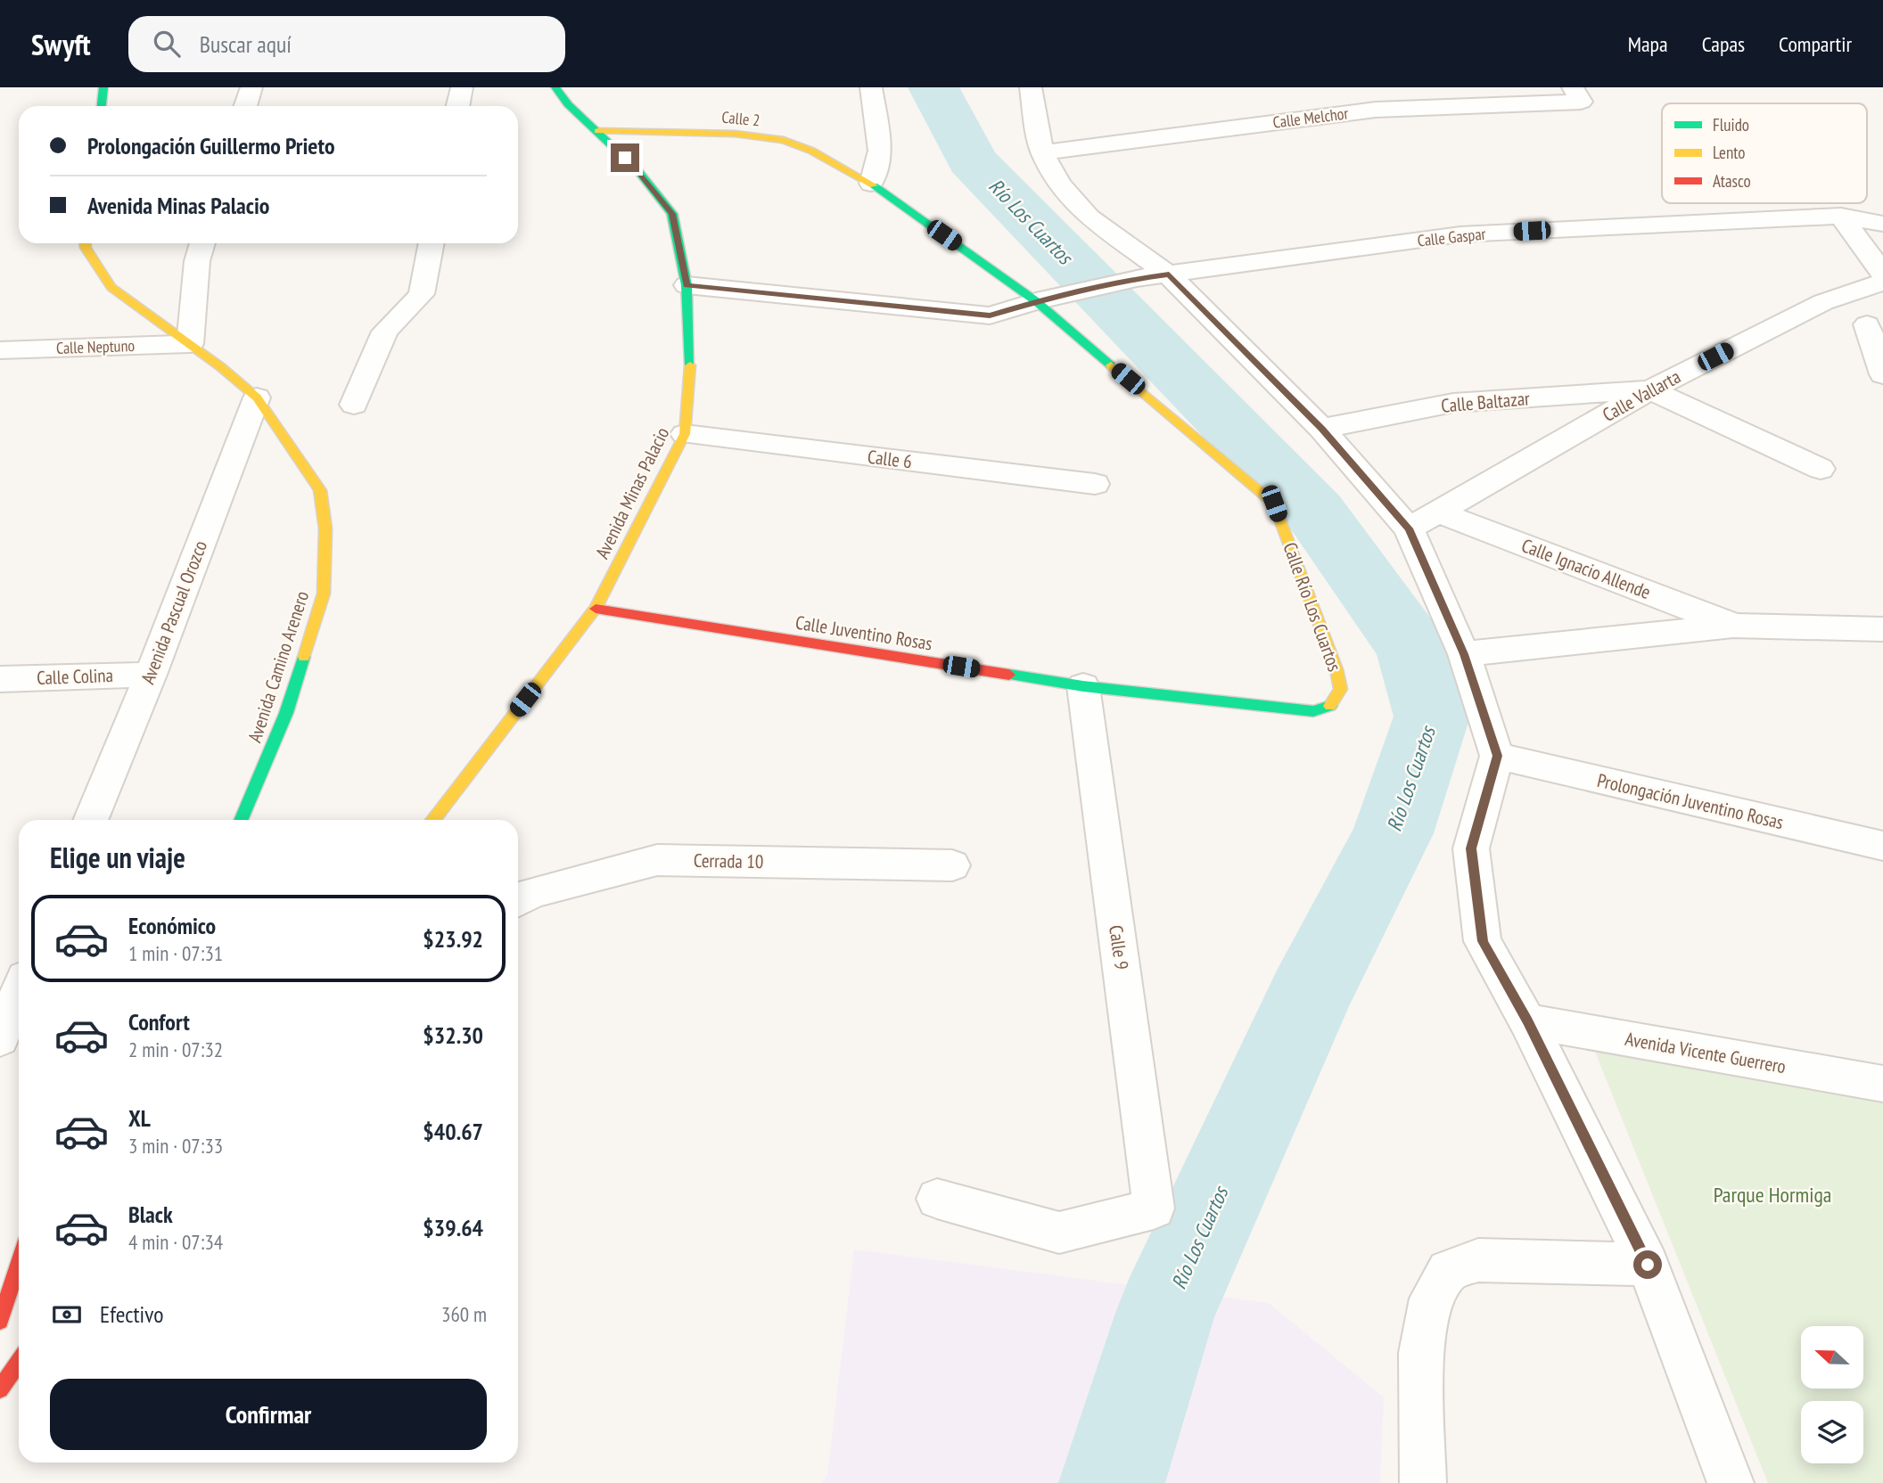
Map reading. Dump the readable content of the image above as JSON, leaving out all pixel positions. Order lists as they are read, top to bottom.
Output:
{
  "streets": {
    "main road": [
      "Calle 2",
      "Avenida Minas Palacio",
      "Calle Río Los Cuartos",
      "Calle Juventino Rosas",
      "Avenida Camino Arenero"
    ],
    "street": [
      "Calle Melchor",
      "Calle Gaspar",
      "Calle Neptuno",
      "Calle Vallarta",
      "Calle Baltazar",
      "Calle 6",
      "Calle Ignacio Allende",
      "Avenida Pascual Orozco",
      "Calle Colina",
      "Prolongación Juventino Rosas",
      "Cerrada 10",
      "Calle 9",
      "Avenida Vicente Guerrero"
    ]
  },
  "crossings": [
    ["Calle 2", "Avenida Minas Palacio"],
    ["Calle 2", "Calle Río Los Cuartos"],
    ["Calle Gaspar", "Avenida Minas Palacio"],
    ["Calle Gaspar", "Calle Río Los Cuartos"],
    ["Calle Neptuno", "Avenida Camino Arenero"],
    ["Calle Vallarta", "Calle Baltazar"],
    ["Calle Vallarta", "Calle Ignacio Allende"],
    ["Calle 6", "Avenida Minas Palacio"],
    ["Avenida Minas Palacio", "Calle Juventino Rosas"],
    ["Calle Río Los Cuartos", "Calle Juventino Rosas"],
    ["Avenida Pascual Orozco", "Avenida Camino Arenero"],
    ["Avenida Pascual Orozco", "Calle Colina"],
    ["Calle Juventino Rosas", "Calle 9"]
  ],
  "water": ["Río Los Cuartos"],
  "parks": ["Parque Hormiga"],
  "legend": ["Fluido", "Lento", "Atasco"],
  "north": "left",
  "page": {
    "header": "Swyft",
    "search": "Buscar aquí",
    "nav": ["Mapa", "Capas", "Compartir"],
    "banner": ["Prolongación Guillermo Prieto", "Avenida Minas Palacio"],
    "heading": "Elige un viaje",
    "list": [
      {
        "name": "Económico",
        "note": "1 min · 07:31",
        "value": "$23.92"
      },
      {
        "name": "Confort",
        "note": "2 min · 07:32",
        "value": "$32.30"
      },
      {
        "name": "XL",
        "note": "3 min · 07:33",
        "value": "$40.67"
      },
      {
        "name": "Black",
        "note": "4 min · 07:34",
        "value": "$39.64"
      }
    ],
    "pay": ["Efectivo", "360 m"],
    "buttons": "Confirmar"
  }
}
